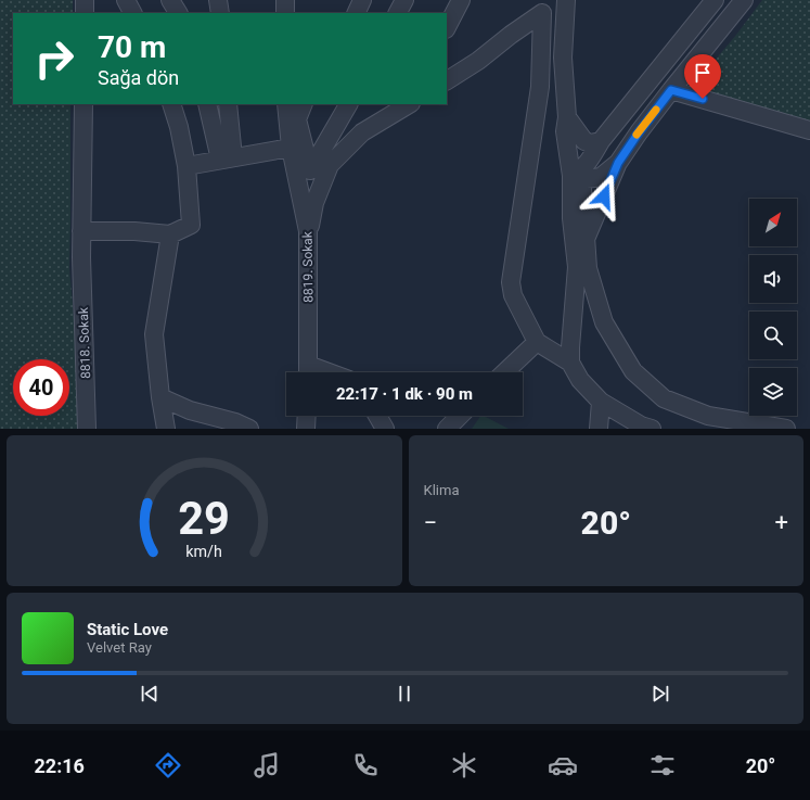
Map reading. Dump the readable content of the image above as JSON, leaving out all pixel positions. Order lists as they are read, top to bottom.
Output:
{
  "streets": {
    "street": ["8819. Sokak", "8818. Sokak"]
  },
  "north": "top right",
  "page": {
    "turn": ["70 m", "Sağa dön"],
    "limit": "40",
    "trip": "22:17 · 1 dk · 90 m",
    "tile": "Klima",
    "heat": ["−", "20°", "+"],
    "song": ["Static Love", "Velvet Ray"],
    "tabs": ["22:16", "20°"],
    "gauge": ["29", "km/h"]
  }
}
